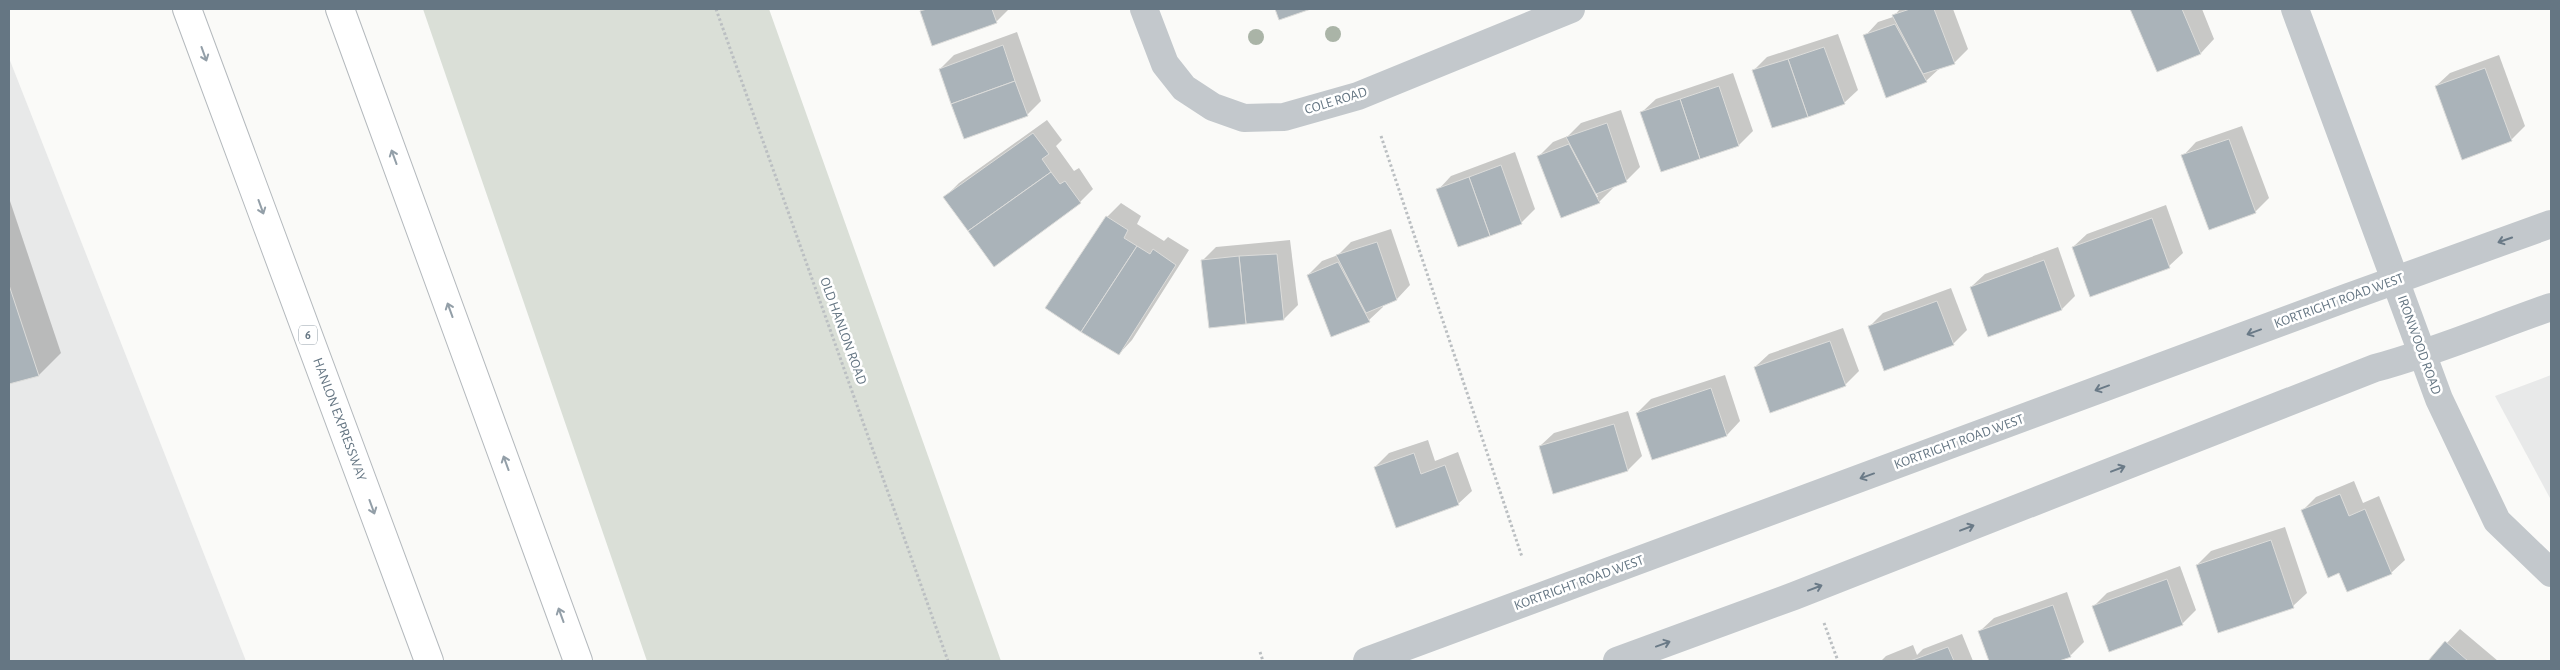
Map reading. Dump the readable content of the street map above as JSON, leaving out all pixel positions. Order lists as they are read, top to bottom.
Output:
{
  "streets": {
    "highway": ["6", "HANLON EXPRESSWAY"],
    "street": ["COLE ROAD", "KORTRIGHT ROAD WEST", "IRONWOOD ROAD"],
    "path": ["OLD HANLON ROAD"]
  },
  "crossings": [
    ["KORTRIGHT ROAD WEST", "IRONWOOD ROAD"]
  ]
}
